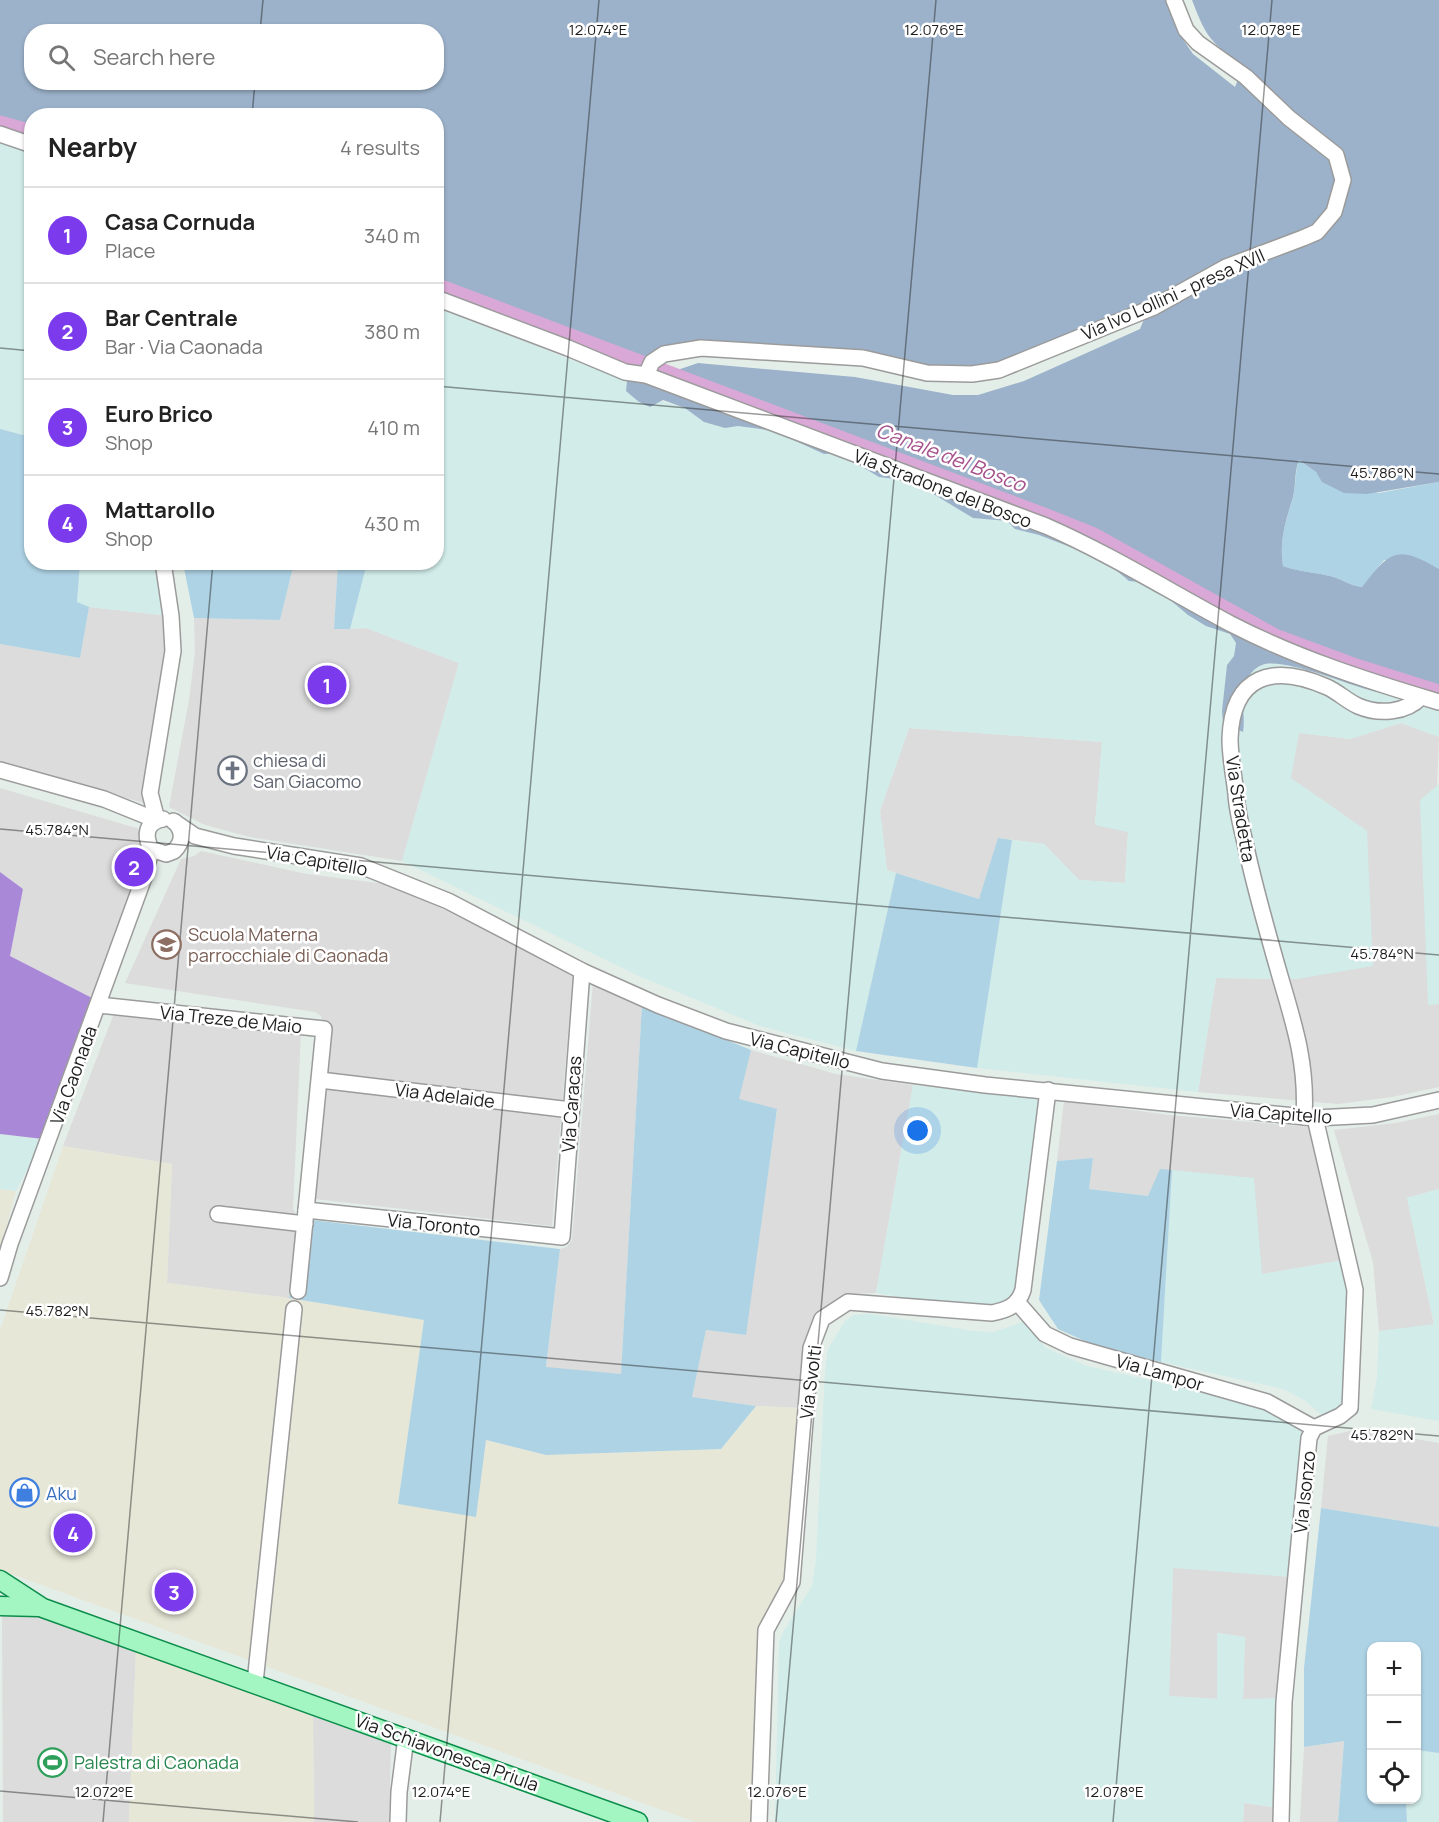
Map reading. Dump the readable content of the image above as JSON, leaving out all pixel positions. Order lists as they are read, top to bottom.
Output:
{
  "streets": {
    "main road": ["Via Schiavonesca Priula"],
    "street": [
      "Via Ivo Lollini - presa XVII",
      "Via Stradone del Bosco",
      "Via Stradetta",
      "Via Capitello",
      "Via Treze de Maio",
      "Via Caonada",
      "Via Adelaide",
      "Via Caracas",
      "Via Toronto",
      "Via Lampor",
      "Via Svolti",
      "Via Isonzo"
    ]
  },
  "crossings": [
    ["Via Ivo Lollini - presa XVII", "Via Stradone del Bosco"],
    ["Via Stradone del Bosco", "Via Stradetta"],
    ["Via Stradetta", "Via Capitello"],
    ["Via Stradetta", "Via Isonzo"],
    ["Via Capitello", "Via Caonada"],
    ["Via Capitello", "Via Caracas"],
    ["Via Capitello", "Via Isonzo"],
    ["Via Treze de Maio", "Via Caonada"],
    ["Via Treze de Maio", "Via Adelaide"],
    ["Via Treze de Maio", "Via Toronto"],
    ["Via Adelaide", "Via Caracas"],
    ["Via Caracas", "Via Toronto"],
    ["Via Lampor", "Via Svolti"],
    ["Via Lampor", "Via Isonzo"]
  ],
  "water": ["Canale del Bosco"],
  "places": {
    "church": ["chiesa di San Giacomo"],
    "school or university": ["Scuola Materna parrocchiale di Caonada"],
    "shop": ["Aku"],
    "sports": ["Palestra di Caonada"]
  },
  "page": {
    "search": "Search here",
    "heading": ["Nearby", "4 results"],
    "list": [
      {
        "mark": "1",
        "name": "Casa Cornuda",
        "note": "Place",
        "value": "340 m"
      },
      {
        "mark": "2",
        "name": "Bar Centrale",
        "note": "Bar · Via Caonada",
        "value": "380 m"
      },
      {
        "mark": "3",
        "name": "Euro Brico",
        "note": "Shop",
        "value": "410 m"
      },
      {
        "mark": "4",
        "name": "Mattarollo",
        "note": "Shop",
        "value": "430 m"
      }
    ],
    "pins": [
      "1",
      "2",
      "4",
      "3"
    ],
    "map_buttons": ["+", "−"]
  },
  "coordinates": [
    "12.074°E",
    "12.076°E",
    "12.078°E",
    "45.786°N",
    "45.784°N",
    "45.782°N",
    "12.072°E"
  ]
}
